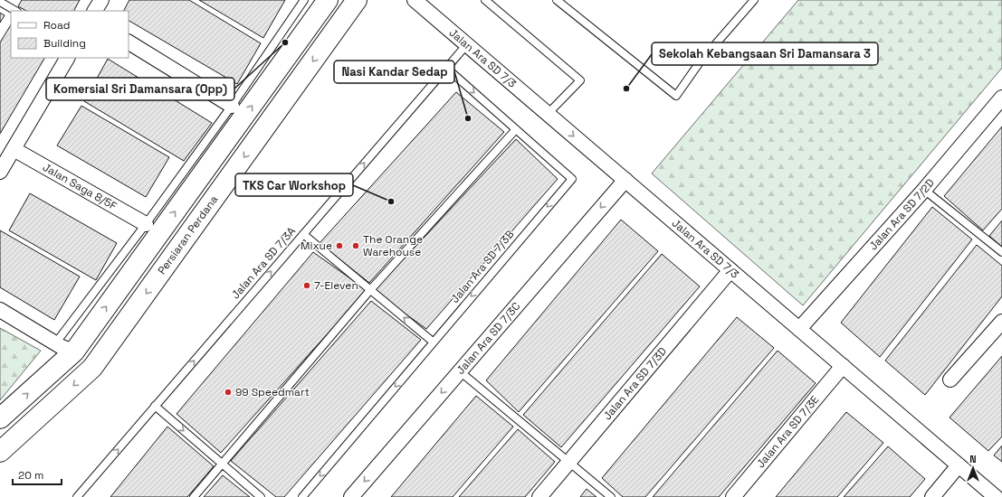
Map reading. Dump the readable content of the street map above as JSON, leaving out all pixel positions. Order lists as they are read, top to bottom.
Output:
{
  "streets": {
    "main road": ["Persiaran Perdana"],
    "street": [
      "Jalan Ara SD 7/3",
      "Jalan Saga 8/5F",
      "Jalan Ara SD 7/2D",
      "Jalan Ara SD 7/3C",
      "Jalan Ara SD 7/3D",
      "Jalan Ara SD 7/3E"
    ],
    "lane": ["Jalan Ara SD 7/3A", "Jalan Ara SD 7/3B"]
  },
  "crossings": [
    ["Jalan Ara SD 7/3", "Jalan Ara SD 7/2D"],
    ["Jalan Ara SD 7/3", "Jalan Ara SD 7/3A"],
    ["Jalan Ara SD 7/3", "Jalan Ara SD 7/3C"],
    ["Jalan Ara SD 7/3", "Jalan Ara SD 7/3D"],
    ["Jalan Ara SD 7/3", "Jalan Ara SD 7/3E"],
    ["Jalan Ara SD 7/3A", "Jalan Ara SD 7/3B"]
  ],
  "one_way": ["Jalan Ara SD 7/3A", "Jalan Ara SD 7/3C"],
  "places": [
    "Komersial Sri Damansara (Opp)",
    "Sekolah Kebangsaan Sri Damansara 3",
    "Nasi Kandar Sedap",
    "TKS Car Workshop",
    "Mixue",
    "The Orange Warehouse",
    "7-Eleven",
    "99 Speedmart"
  ],
  "legend": ["Road", "Building"],
  "scale_bar": "20 m",
  "north": "top"
}
